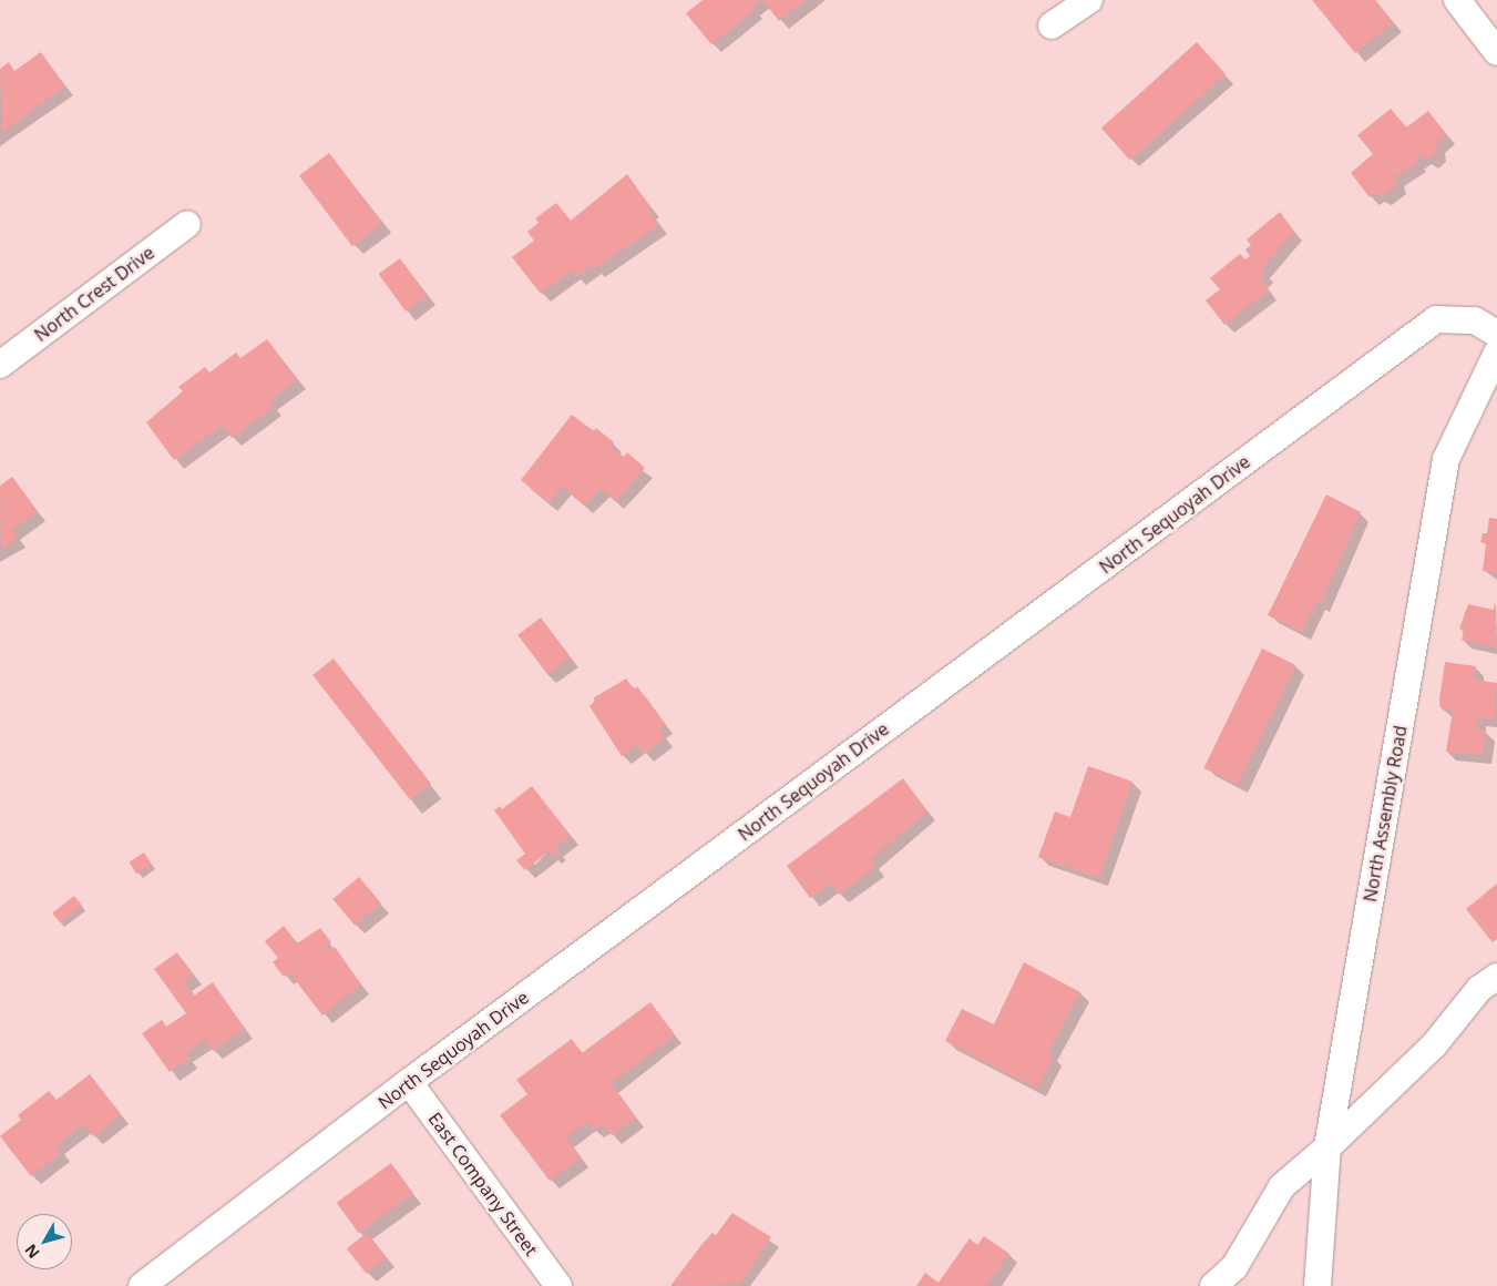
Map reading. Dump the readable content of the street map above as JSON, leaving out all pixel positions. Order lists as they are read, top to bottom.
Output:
{
  "streets": {
    "street": [
      "North Crest Drive",
      "North Sequoyah Drive",
      "North Assembly Road",
      "East Company Street"
    ]
  },
  "crossings": [
    ["North Sequoyah Drive", "East Company Street"]
  ],
  "north": "bottom left"
}
